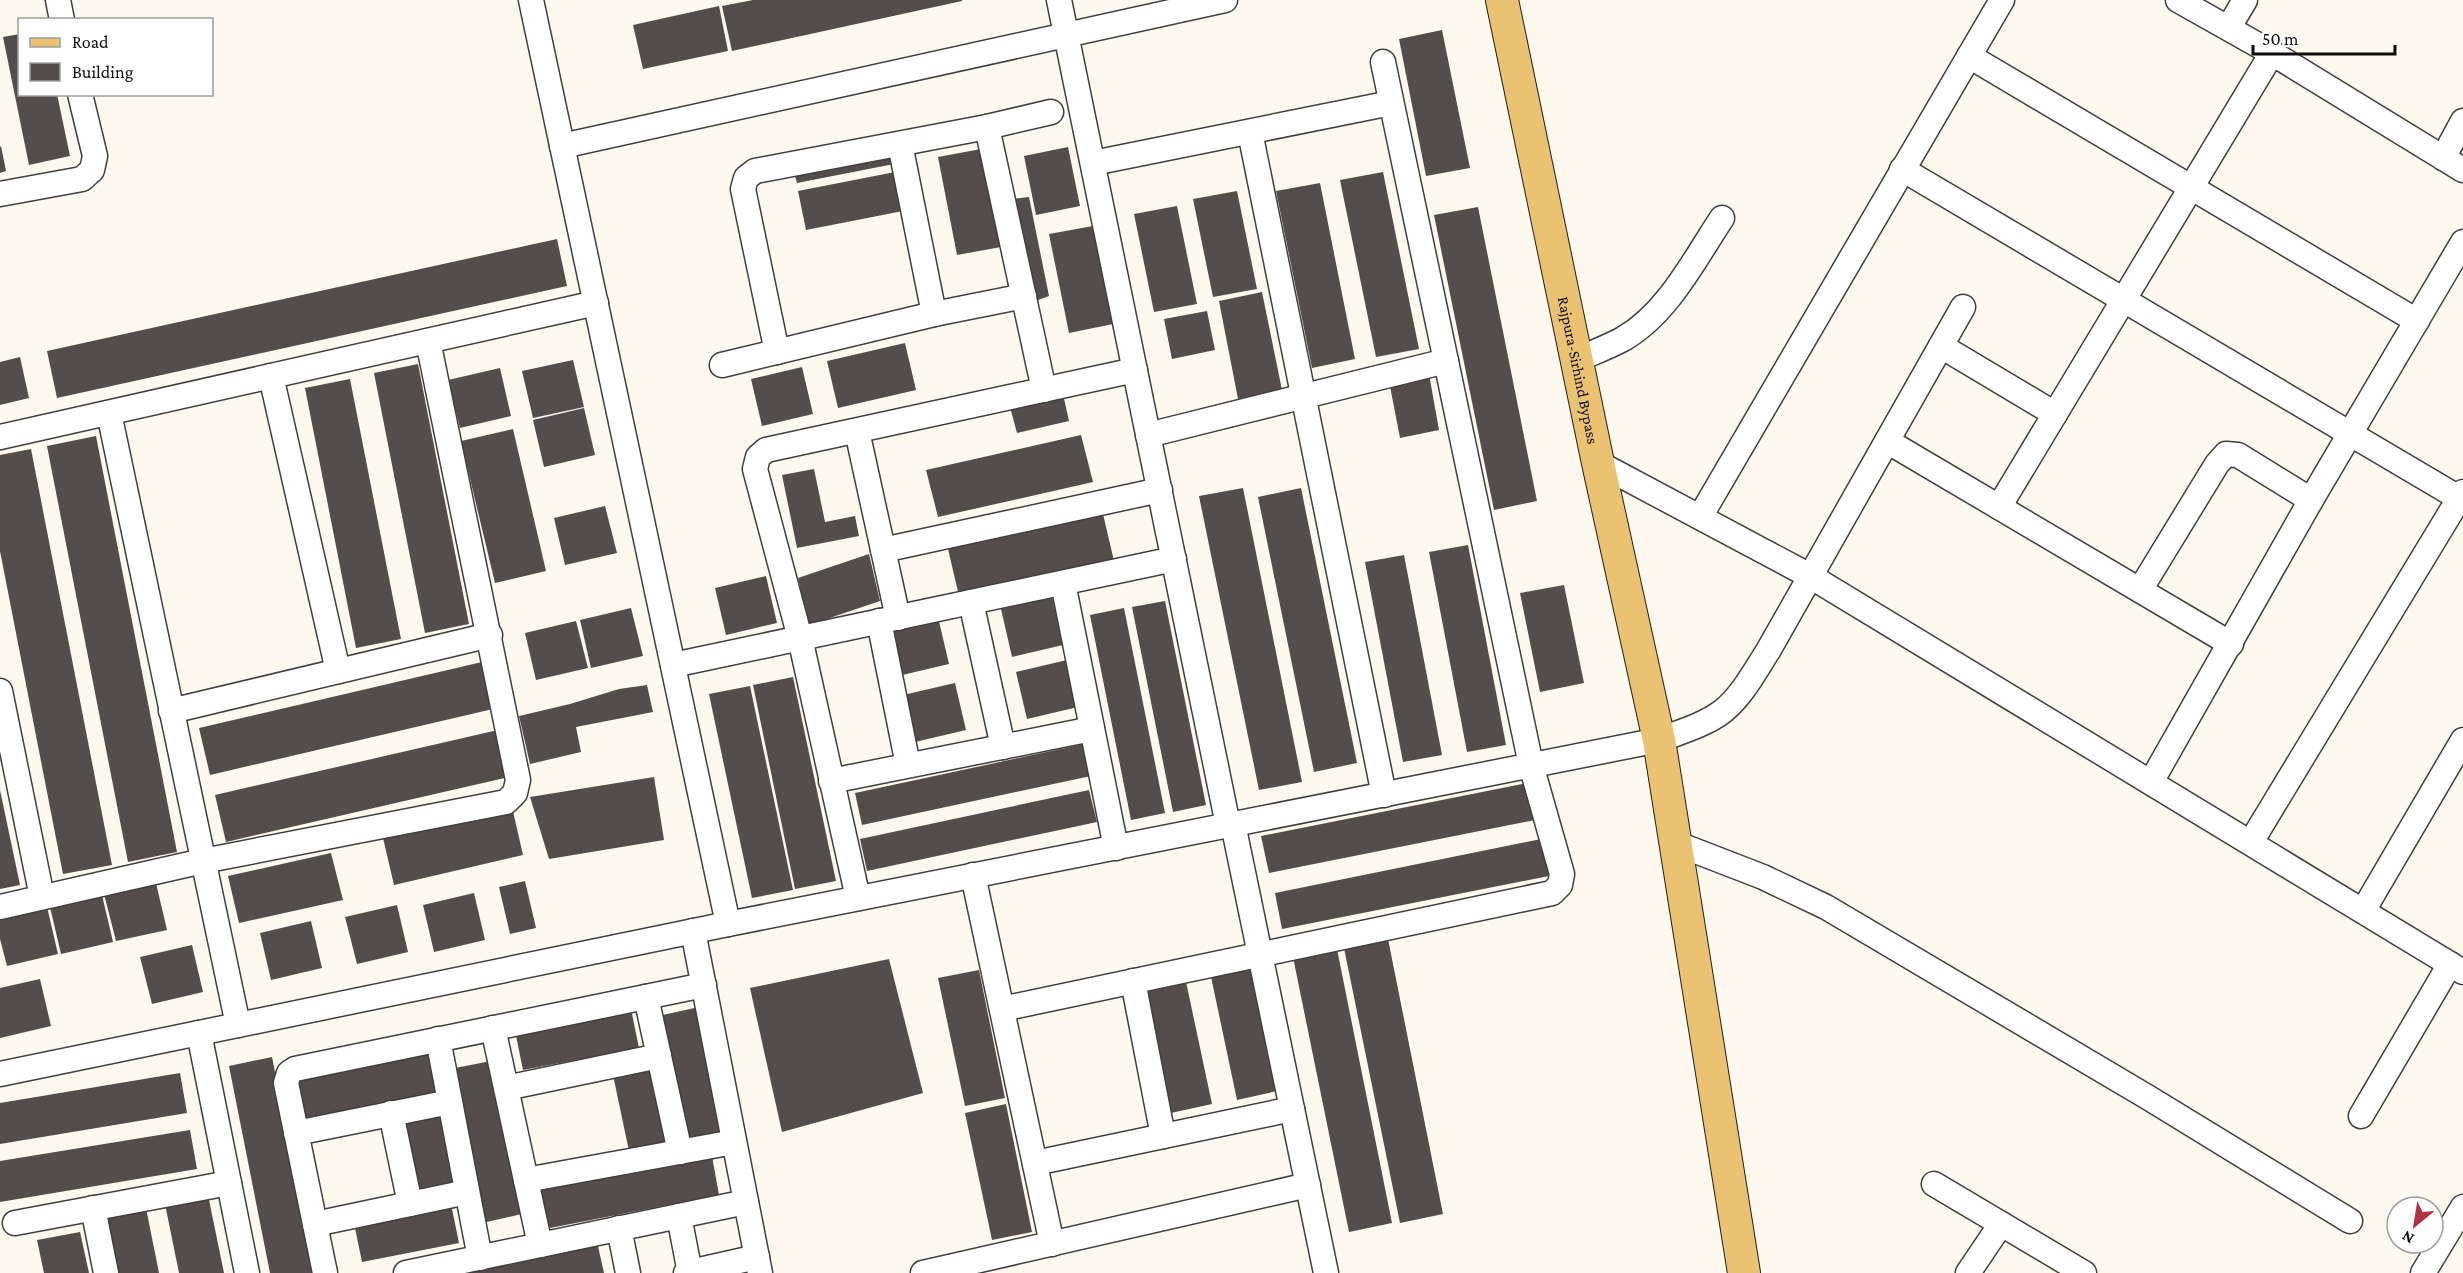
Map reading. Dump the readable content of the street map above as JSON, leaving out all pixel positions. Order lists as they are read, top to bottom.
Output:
{
  "streets": {
    "main road": ["Rajpura-Sirhind Bypass"]
  },
  "legend": ["Road", "Building"],
  "scale_bar": "50 m",
  "north": "bottom left"
}
